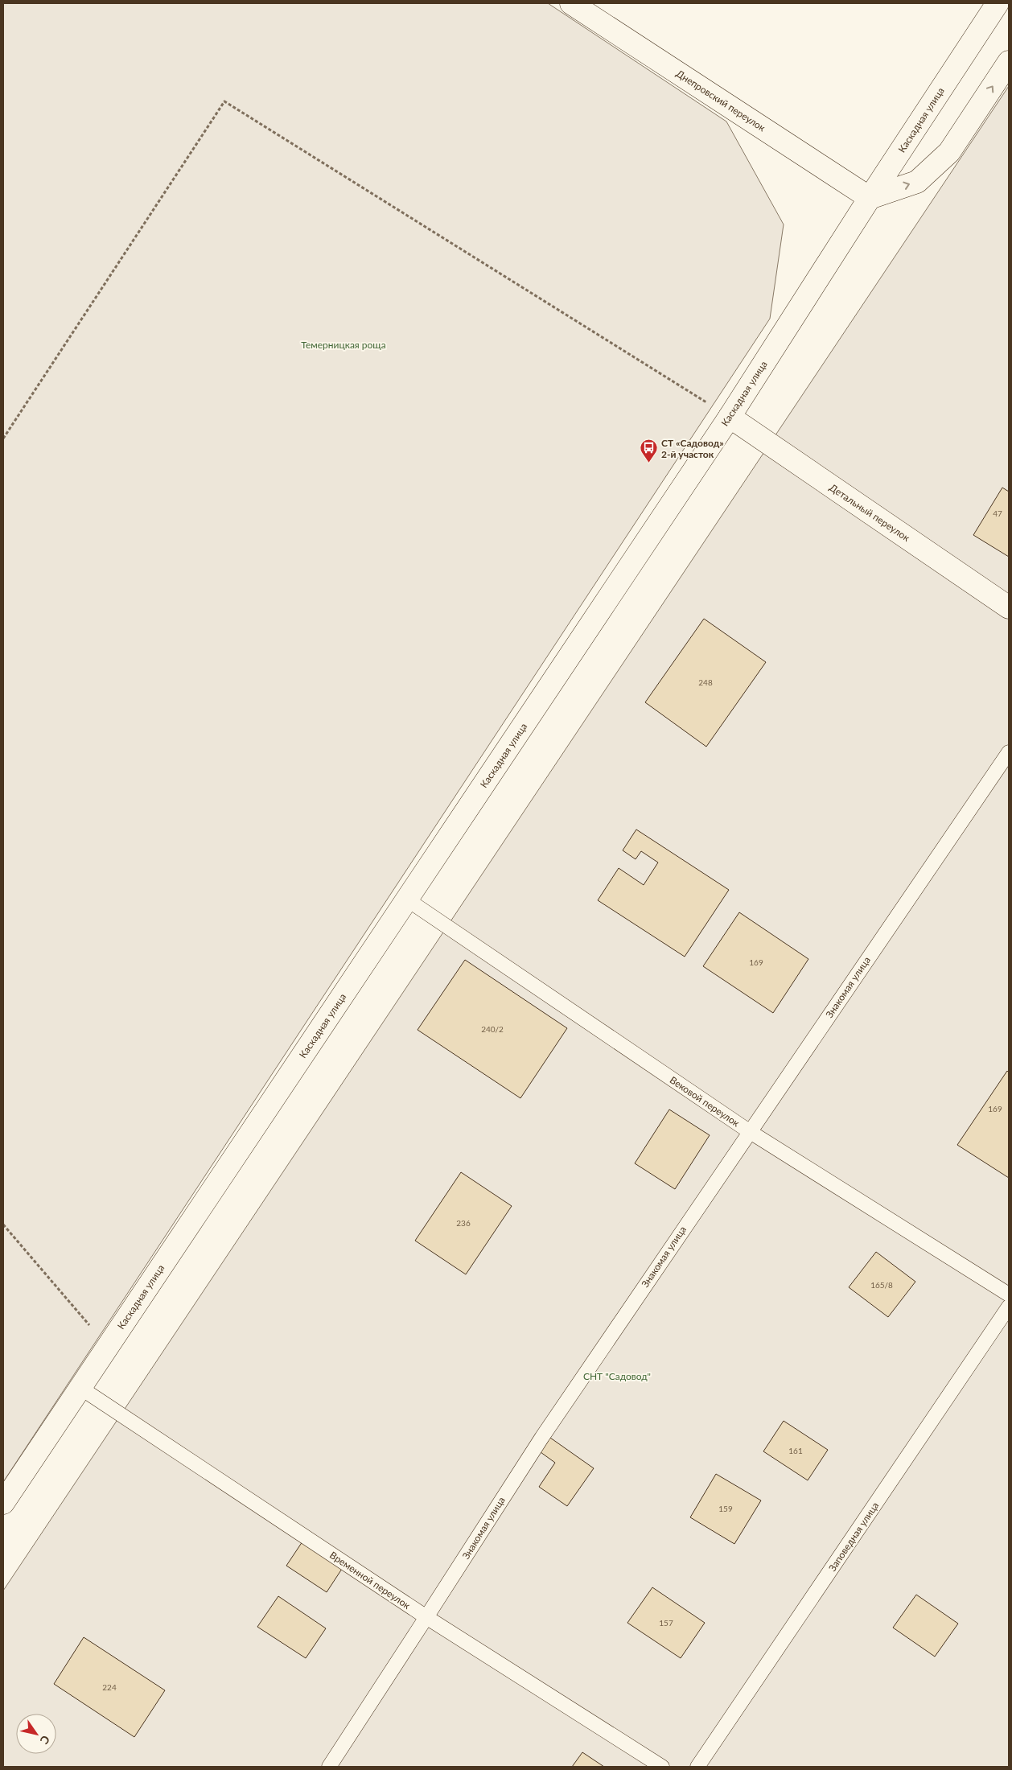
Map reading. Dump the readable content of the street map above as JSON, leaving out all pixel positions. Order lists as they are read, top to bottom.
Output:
{
  "streets": {
    "street": ["Днепровский переулок", "Каскадная улица", "Детальный переулок"],
    "lane": [
      "Знакомая улица",
      "Вековой переулок",
      "Заповедная улица",
      "Временной переулок"
    ]
  },
  "crossings": [
    ["Днепровский переулок", "Каскадная улица"],
    ["Каскадная улица", "Детальный переулок"],
    ["Каскадная улица", "Вековой переулок"],
    ["Каскадная улица", "Временной переулок"],
    ["Знакомая улица", "Вековой переулок"],
    ["Знакомая улица", "Временной переулок"]
  ],
  "parks": ["Темерницкая роща", "СНТ \"Садовод\""],
  "places": {
    "bus stop": ["СТ «Садовод» 2-й участок"]
  },
  "house_numbers": [
    "47",
    "248",
    "169",
    "240/2",
    "169",
    "236",
    "165/8",
    "161",
    "159",
    "157",
    "224"
  ],
  "north": "bottom right"
}
